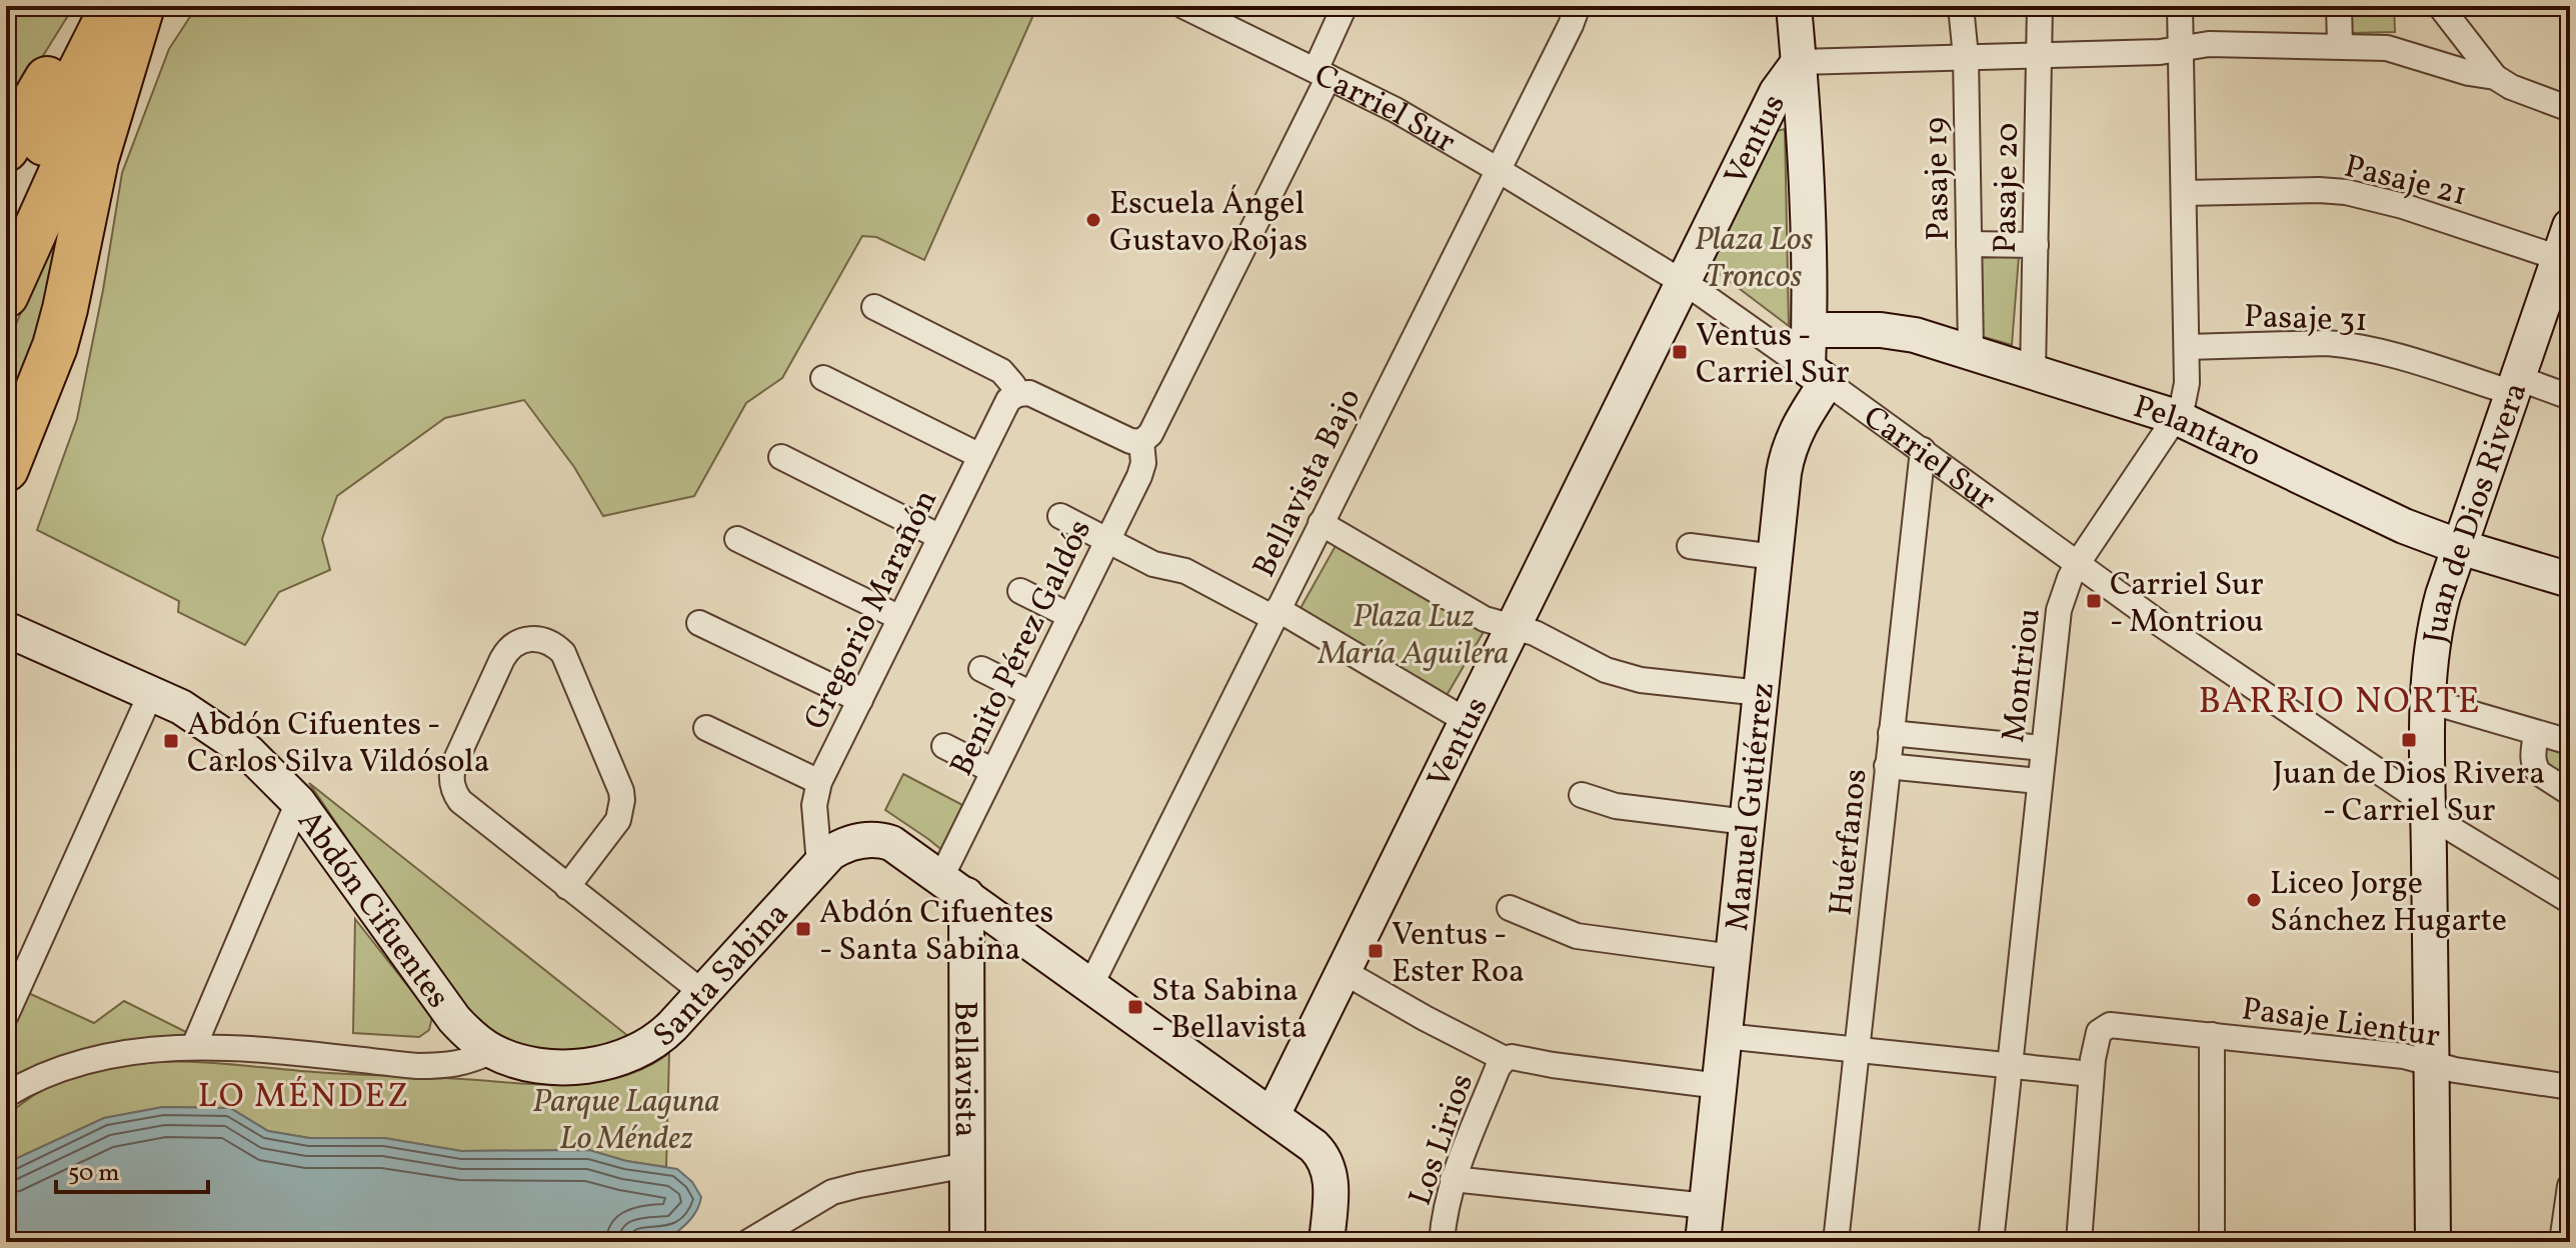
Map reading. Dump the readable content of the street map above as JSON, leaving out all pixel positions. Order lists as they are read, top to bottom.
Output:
{
  "streets": {
    "street": [
      "Carriel Sur",
      "Ventus",
      "Pasaje 19",
      "Pasaje 21",
      "Pasaje 20",
      "Pasaje 31",
      "Pelantaro",
      "Bellavista Bajo",
      "Juan de Dios Rivera",
      "Gregorio Marañón",
      "Benito Pérez Galdós",
      "Montriou",
      "Manuel Gutiérrez",
      "Huérfanos",
      "Abdón Cifuentes",
      "Santa Sabina",
      "Pasaje Lientur",
      "Bellavista",
      "Los Lirios"
    ]
  },
  "crossings": [
    ["Carriel Sur", "Ventus"],
    ["Carriel Sur", "Bellavista Bajo"],
    ["Carriel Sur", "Juan de Dios Rivera"],
    ["Carriel Sur", "Montriou"],
    ["Carriel Sur", "Manuel Gutiérrez"],
    ["Carriel Sur", "Huérfanos"],
    ["Ventus", "Santa Sabina"],
    ["Pasaje 19", "Pelantaro"],
    ["Pasaje 21", "Juan de Dios Rivera"],
    ["Pasaje 21", "Montriou"],
    ["Pasaje 20", "Pelantaro"],
    ["Pasaje 31", "Juan de Dios Rivera"],
    ["Pasaje 31", "Montriou"],
    ["Pelantaro", "Juan de Dios Rivera"],
    ["Pelantaro", "Montriou"],
    ["Bellavista Bajo", "Santa Sabina"],
    ["Juan de Dios Rivera", "Pasaje Lientur"],
    ["Gregorio Marañón", "Santa Sabina"],
    ["Benito Pérez Galdós", "Santa Sabina"],
    ["Benito Pérez Galdós", "Bellavista"],
    ["Abdón Cifuentes", "Santa Sabina"],
    ["Santa Sabina", "Bellavista"]
  ],
  "districts": ["BARRIO NORTE", "LO MÉNDEZ"],
  "parks": ["Plaza Los Troncos", "Plaza Luz María Aguilera", "Parque Laguna Lo Méndez"],
  "places": {
    "other": ["Escuela Ángel Gustavo Rojas", "Liceo Jorge Sánchez Hugarte"],
    "transit": [
      "Ventus - Carriel Sur",
      "Carriel Sur - Montriou",
      "Juan de Dios Rivera - Carriel Sur",
      "Abdón Cifuentes - Carlos Silva Vildósola",
      "Abdón Cifuentes - Santa Sabina",
      "Ventus - Ester Roa",
      "Sta Sabina - Bellavista"
    ]
  },
  "scale_bar": "50 m"
}
